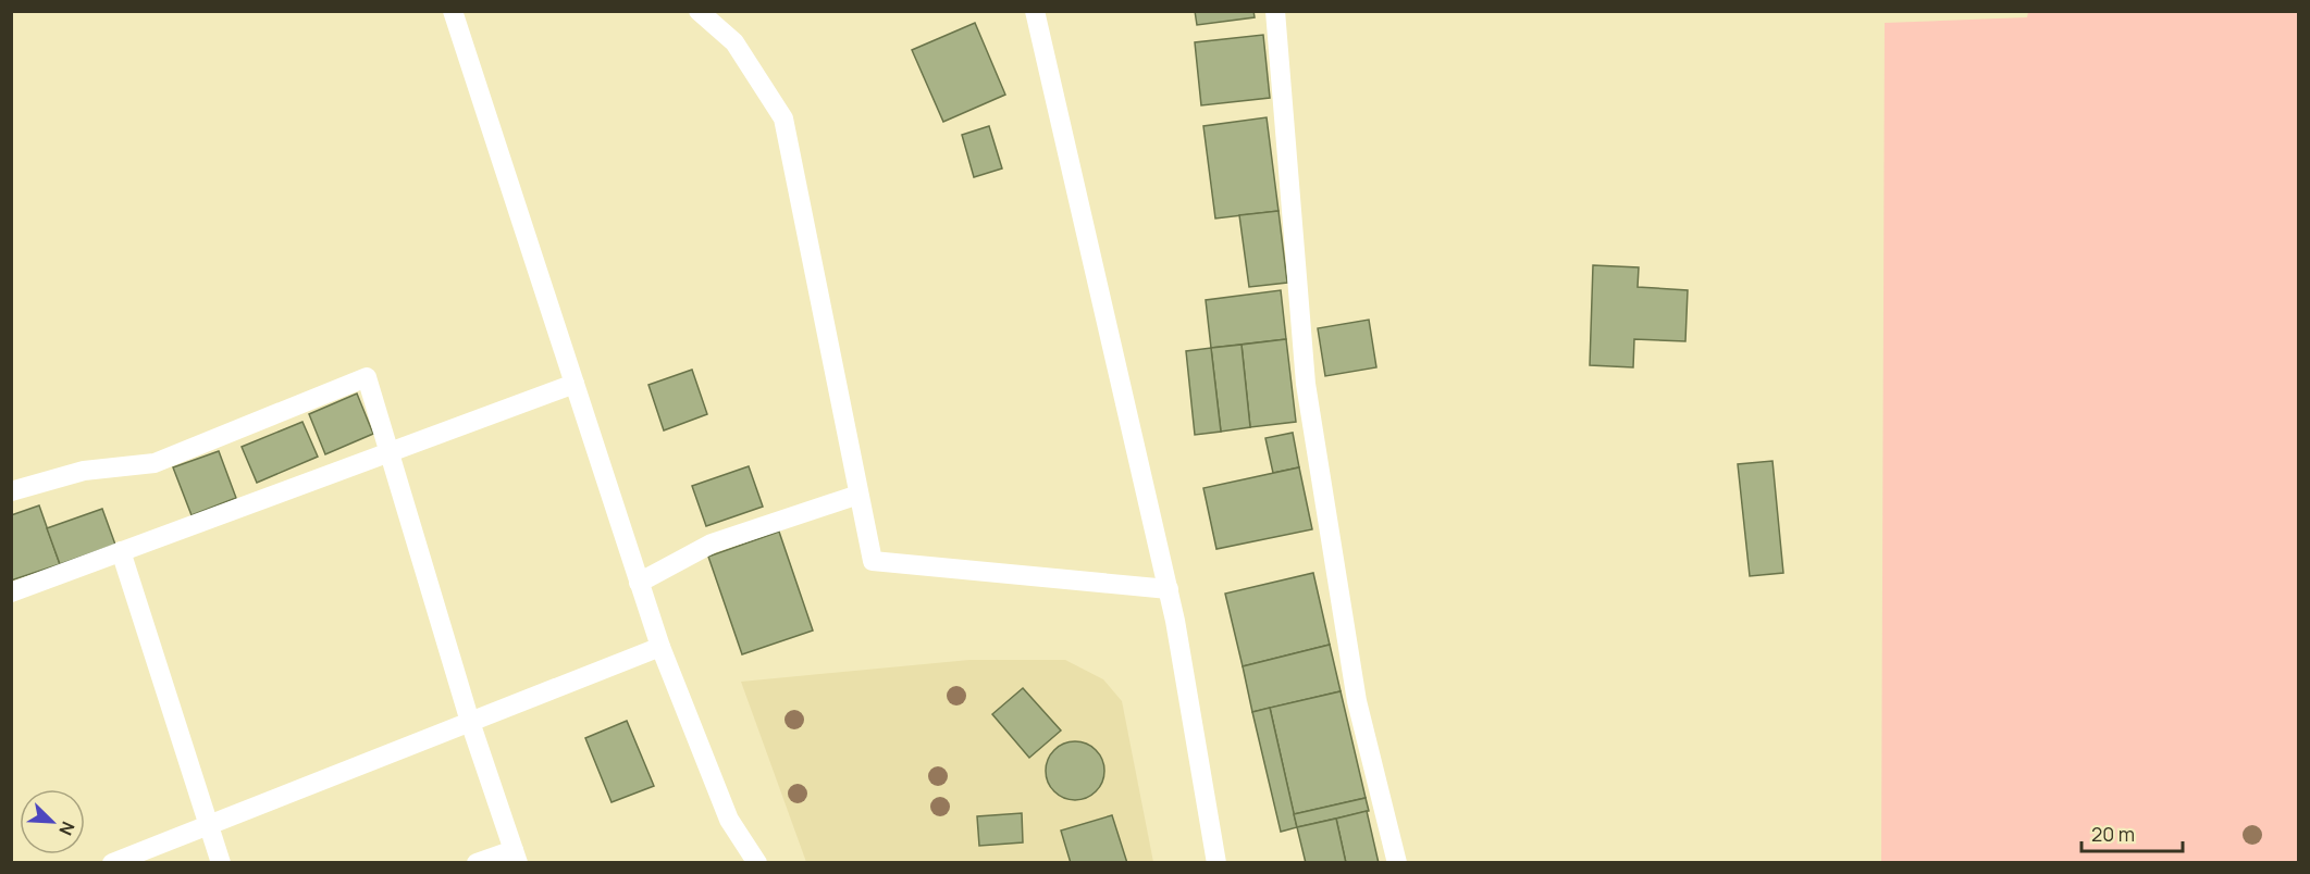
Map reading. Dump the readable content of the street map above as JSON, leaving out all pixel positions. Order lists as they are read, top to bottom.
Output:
{
  "scale_bar": "20 m",
  "north": "bottom right"
}
